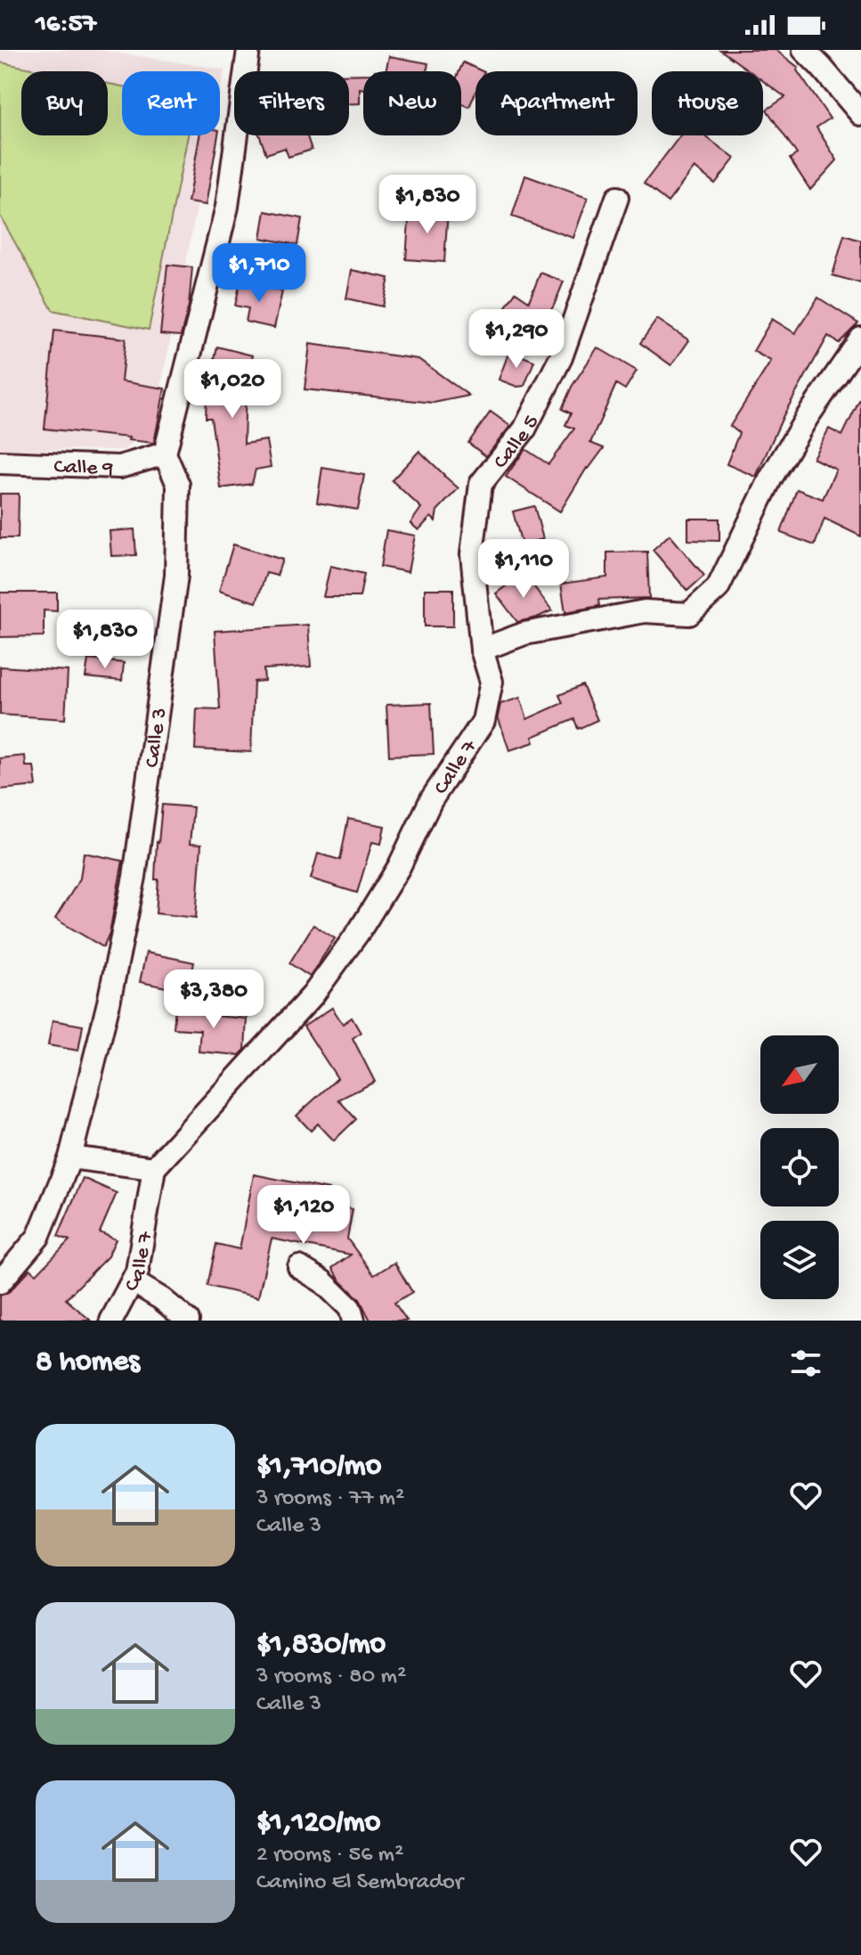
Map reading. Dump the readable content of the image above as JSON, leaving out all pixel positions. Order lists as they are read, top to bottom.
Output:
{
  "streets": {
    "street": [
      "Calle 5",
      "Calle 9",
      "Calle 3",
      "Calle 7"
    ]
  },
  "crossings": [
    ["Calle 5", "Calle 7"],
    ["Calle 9", "Calle 3"]
  ],
  "north": "bottom left",
  "page": {
    "status": "16:57",
    "chip": [
      "Buy",
      "Rent",
      "Filters",
      "New",
      "Apartment",
      "House"
    ],
    "price": [
      "$1,830",
      "$1,710",
      "$1,290",
      "$1,020",
      "$1,110",
      "$1,830",
      "$3,380",
      "$1,120"
    ],
    "heading": "8 homes",
    "list": [
      {
        "name": "$1,710/mo",
        "note": "3 rooms · 77 m² · Calle 3"
      },
      {
        "name": "$1,830/mo",
        "note": "3 rooms · 80 m² · Calle 3"
      },
      {
        "name": "$1,120/mo",
        "note": "2 rooms · 56 m² · Camino El Sembrador"
      }
    ]
  }
}
